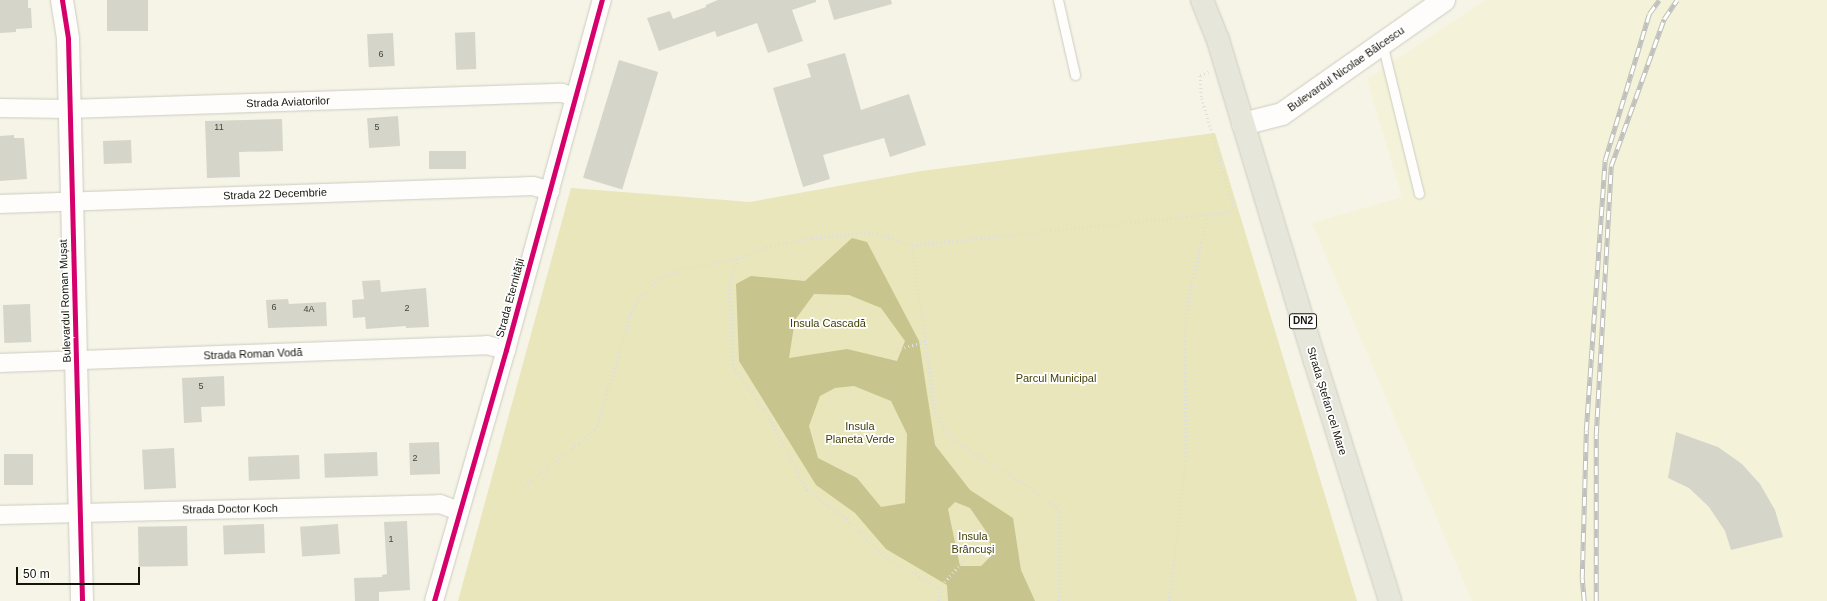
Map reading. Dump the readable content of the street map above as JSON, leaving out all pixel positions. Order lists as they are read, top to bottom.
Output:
{
  "streets": {
    "main road": ["DN2", "Strada Ștefan cel Mare"],
    "street": [
      "Bulevardul Nicolae Bălcescu",
      "Strada Aviatorilor",
      "Strada 22 Decembrie",
      "Strada Eternității",
      "Bulevardul Roman Mușat",
      "Strada Roman Vodă",
      "Strada Doctor Koch"
    ]
  },
  "crossings": [
    ["Bulevardul Nicolae Bălcescu", "Strada Ștefan cel Mare"],
    ["Strada Aviatorilor", "Strada Eternității"],
    ["Strada Aviatorilor", "Bulevardul Roman Mușat"],
    ["Strada 22 Decembrie", "Strada Eternității"],
    ["Strada 22 Decembrie", "Bulevardul Roman Mușat"],
    ["Strada Eternității", "Strada Roman Vodă"],
    ["Strada Eternității", "Strada Doctor Koch"],
    ["Bulevardul Roman Mușat", "Strada Roman Vodă"],
    ["Bulevardul Roman Mușat", "Strada Doctor Koch"],
    ["DN2", "Strada Ștefan cel Mare"]
  ],
  "parks": [
    "Insula Cascadă",
    "Parcul Municipal",
    "Insula Planeta Verde",
    "Insula Brâncuși"
  ],
  "house_numbers": [
    "6",
    "11",
    "5",
    "6",
    "2",
    "4A",
    "5",
    "2",
    "1"
  ],
  "scale_bar": "50 m"
}
